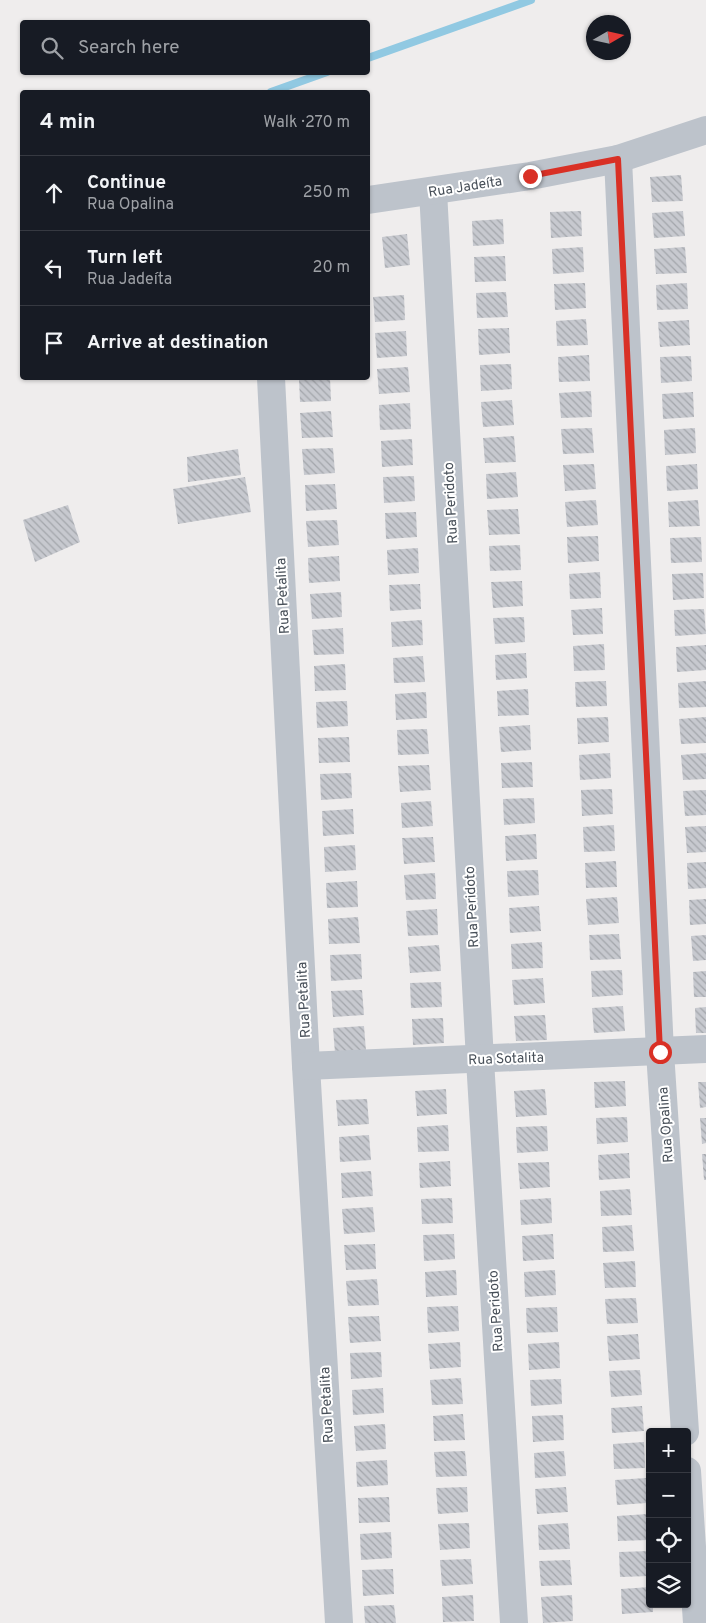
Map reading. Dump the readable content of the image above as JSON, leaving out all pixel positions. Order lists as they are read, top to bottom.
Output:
{
  "streets": {
    "street": [
      "Rua Jadeíta",
      "Rua Peridoto",
      "Rua Petalita",
      "Rua Sotalita",
      "Rua Opalina"
    ]
  },
  "crossings": [
    ["Rua Jadeíta", "Rua Peridoto"],
    ["Rua Jadeíta", "Rua Opalina"],
    ["Rua Peridoto", "Rua Sotalita"],
    ["Rua Petalita", "Rua Sotalita"],
    ["Rua Sotalita", "Rua Opalina"]
  ],
  "north": "right",
  "page": {
    "search": "Search here",
    "heading": ["4 min", "Walk · 270 m"],
    "list": [
      ["Continue", "Rua Opalina", "250 m"],
      ["Turn left", "Rua Jadeíta", "20 m"],
      "Arrive at destination"
    ],
    "map_buttons": ["+", "−"]
  }
}
